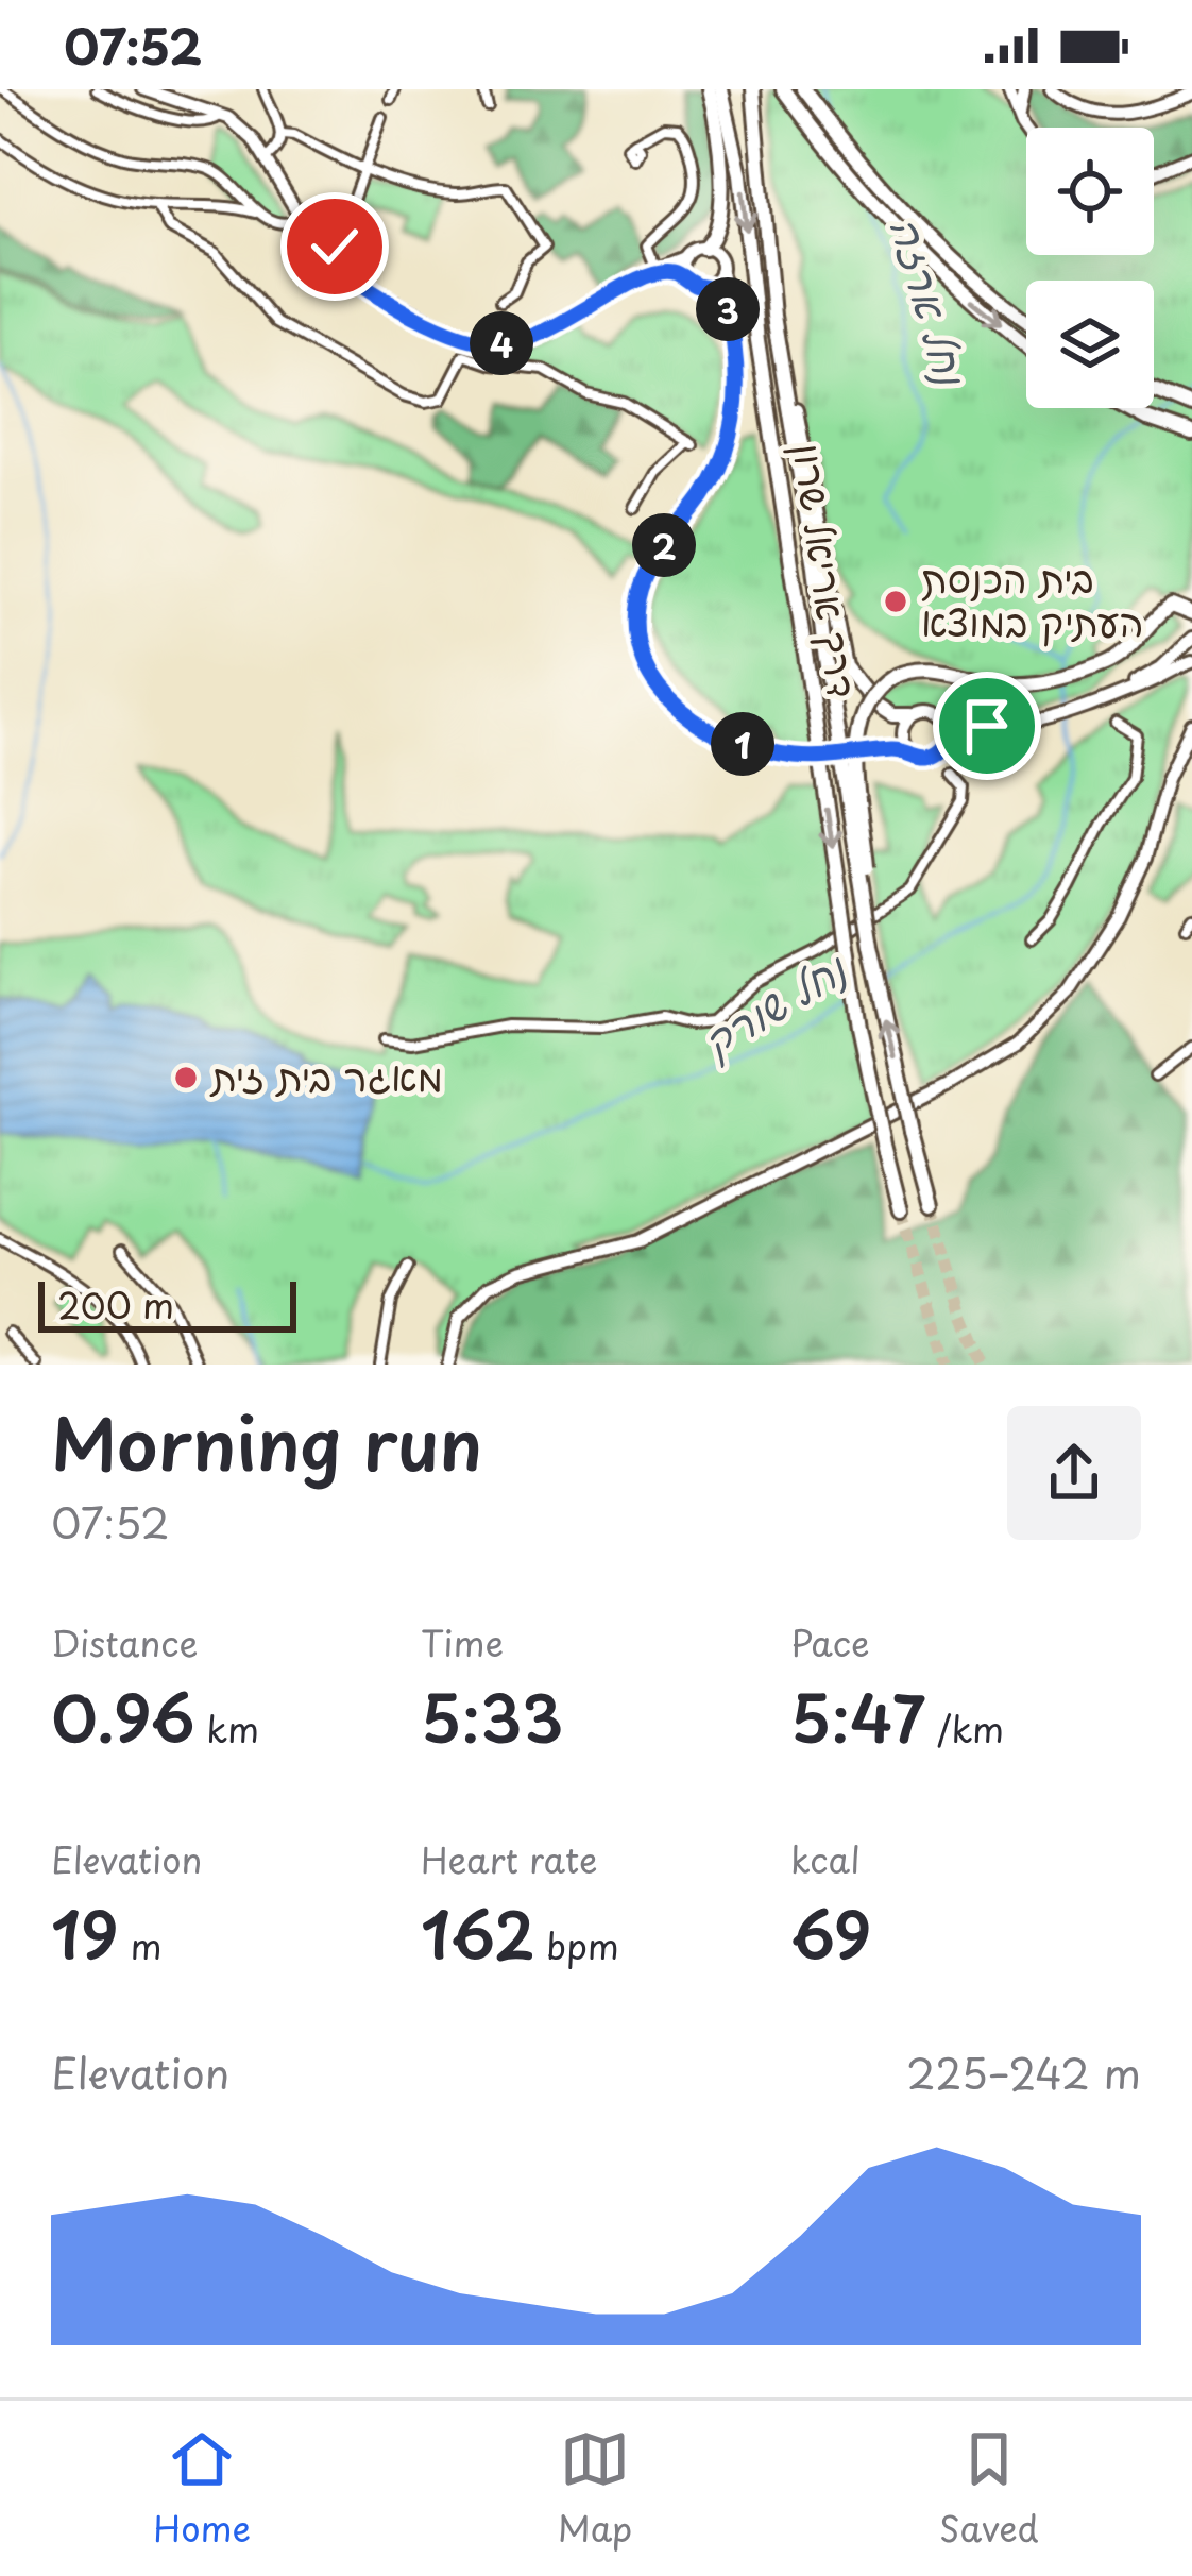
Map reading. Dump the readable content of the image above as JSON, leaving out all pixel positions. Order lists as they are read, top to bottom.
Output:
{
  "streets": {
    "highway": ["דרך אריאל שרון"]
  },
  "water": ["נחל ארזה", "נחל שורק"],
  "places": ["בית הכנסת העתיק במוצא", "מאגר בית זית"],
  "scale_bar": "200 m",
  "page": {
    "status": "07:52",
    "pins": [
      "3",
      "4",
      "2",
      "1"
    ],
    "scale": "200 m",
    "heading": ["Morning run", "07:52"],
    "stats": [
      ["Distance", "0.96 km"],
      ["Time", "5:33"],
      ["Pace", "5:47 /km"],
      ["Elevation", "19 m"],
      ["Heart rate", "162 bpm"],
      ["kcal", "69"]
    ],
    "chart": ["Elevation", "225–242 m"],
    "tabs": ["Home", "Map", "Saved"]
  }
}
